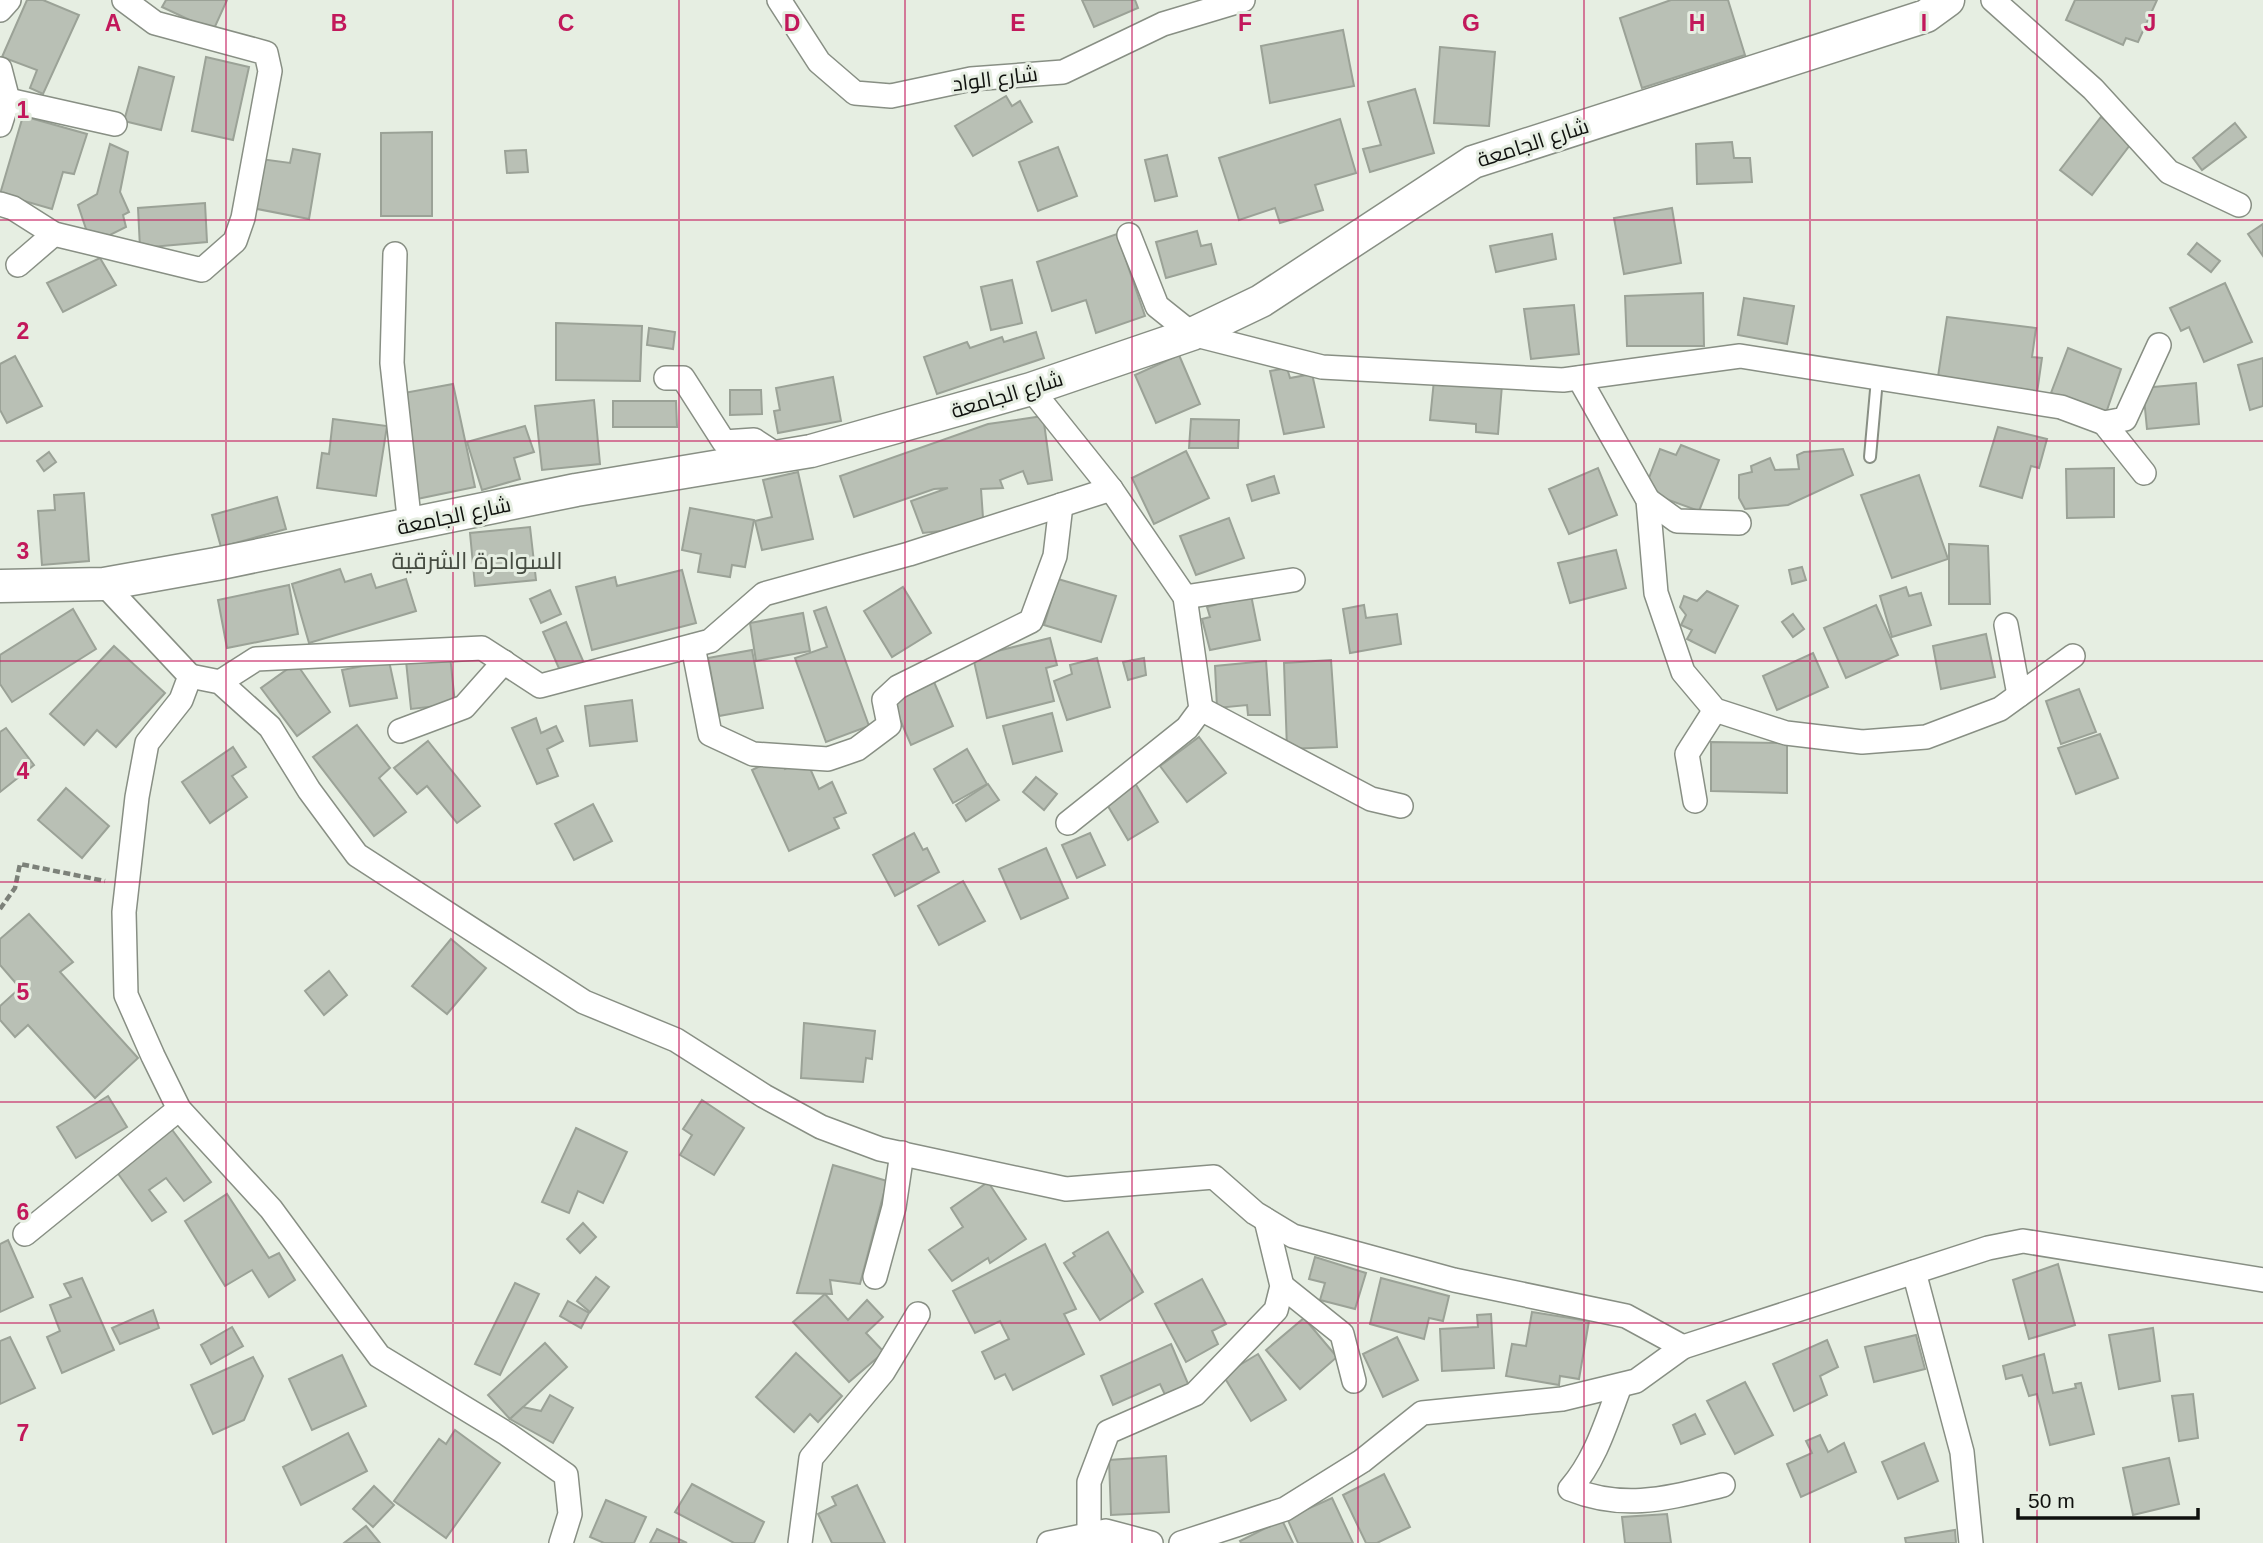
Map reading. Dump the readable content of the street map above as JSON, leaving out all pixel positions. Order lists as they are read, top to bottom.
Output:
{
  "streets": {
    "main road": ["شارع الجامعة"],
    "street": ["شارع الواد"]
  },
  "districts": ["السواحرة الشرقية"],
  "scale_bar": "50 m",
  "grid": {
    "columns": [
      "A",
      "B",
      "C",
      "D",
      "E",
      "F",
      "G",
      "H",
      "I",
      "J"
    ],
    "rows": [
      "1",
      "2",
      "3",
      "4",
      "5",
      "6",
      "7"
    ]
  }
}
